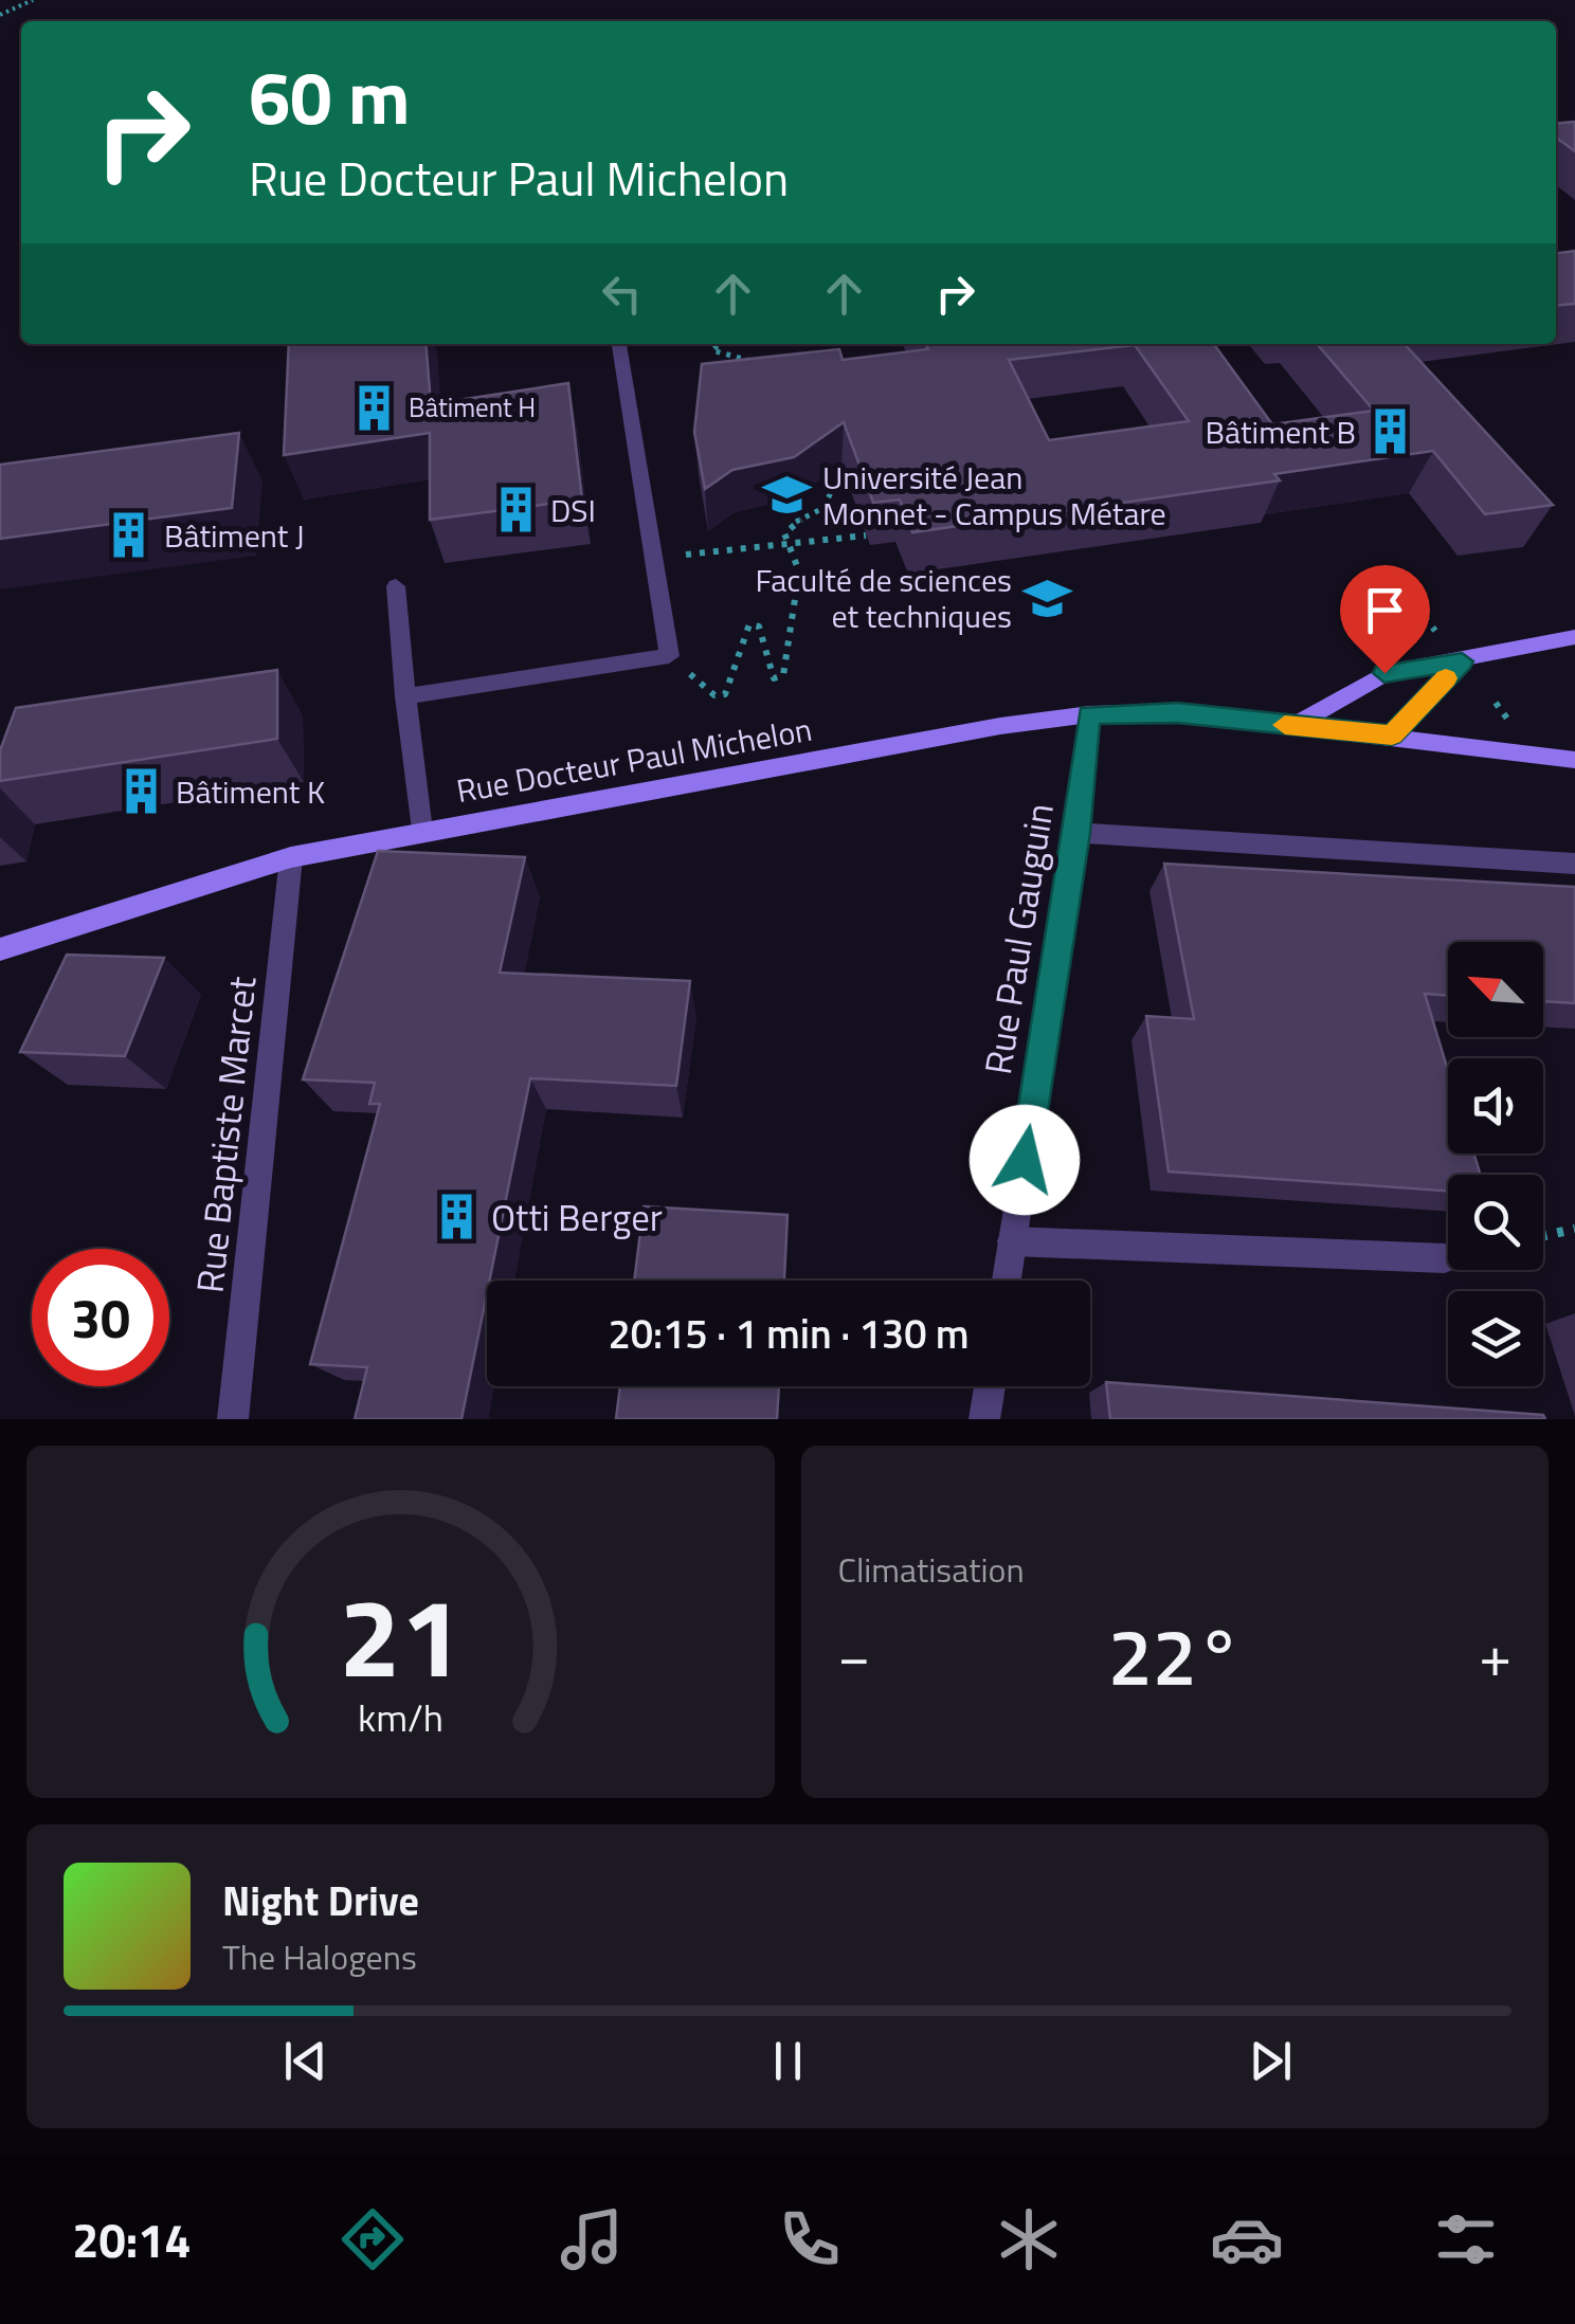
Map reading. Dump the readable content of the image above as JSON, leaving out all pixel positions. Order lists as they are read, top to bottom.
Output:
{
  "streets": {
    "street": ["Rue Docteur Paul Michelon", "Rue Paul Gauguin", "Rue Baptiste Marcet"]
  },
  "crossings": [
    ["Rue Docteur Paul Michelon", "Rue Paul Gauguin"],
    ["Rue Docteur Paul Michelon", "Rue Baptiste Marcet"]
  ],
  "places": {
    "building": [
      "Bâtiment H",
      "Bâtiment B",
      "DSI",
      "Bâtiment J",
      "Bâtiment K",
      "Otti Berger"
    ],
    "school or university": ["Université Jean Monnet - Campus Métare", "Faculté de sciences et techniques"]
  },
  "north": "top left",
  "page": {
    "turn": ["60 m", "Rue Docteur Paul Michelon"],
    "limit": "30",
    "trip": "20:15 · 1 min · 130 m",
    "tile": "Climatisation",
    "heat": ["−", "22°", "+"],
    "song": ["Night Drive", "The Halogens"],
    "tabs": "20:14",
    "gauge": ["21", "km/h"]
  }
}
